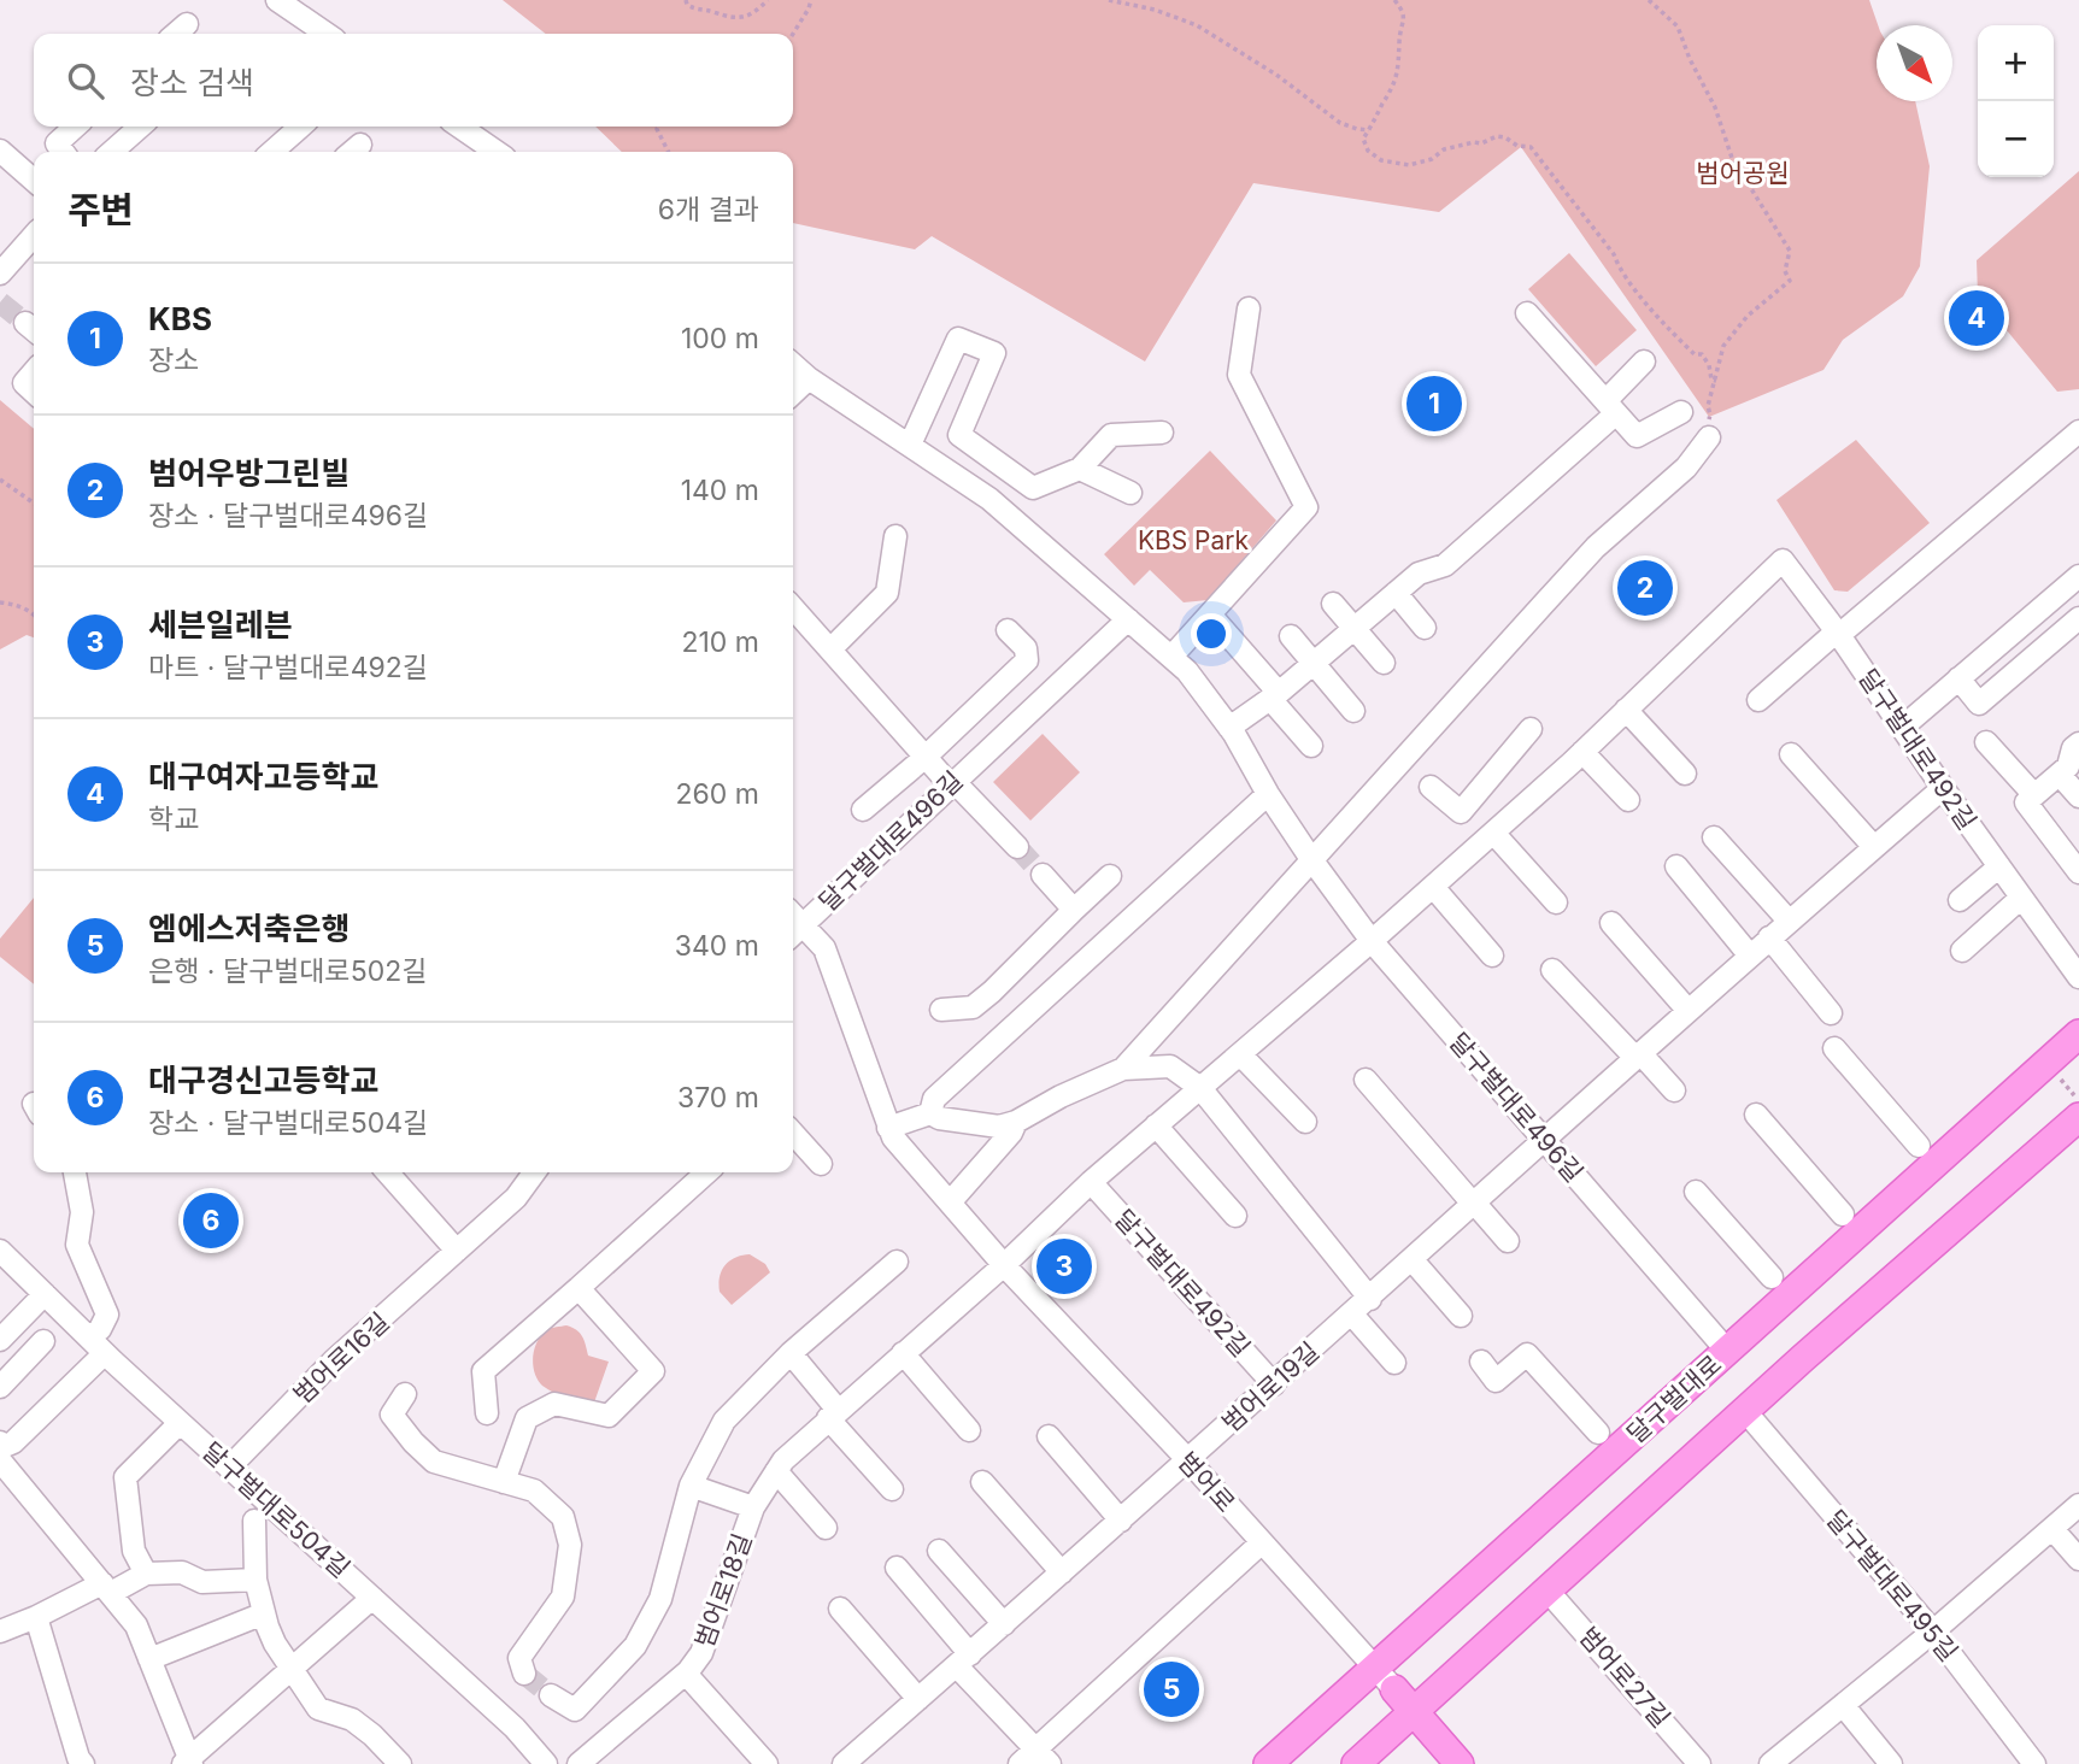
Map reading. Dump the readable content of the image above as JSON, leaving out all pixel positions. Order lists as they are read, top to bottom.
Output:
{
  "streets": {
    "main road": ["달구벌대로", "범어로"],
    "street": [
      "달구벌대로492길",
      "달구벌대로496길",
      "범어로16길",
      "범어로19길",
      "달구벌대로504길",
      "달구벌대로495길",
      "범어로18길",
      "범어로27길"
    ]
  },
  "crossings": [
    ["달구벌대로492길", "달구벌대로496길"],
    ["달구벌대로492길", "범어로19길"],
    ["달구벌대로492길", "범어로"],
    ["달구벌대로492길", "범어로18길"],
    ["달구벌대로496길", "범어로19길"],
    ["달구벌대로496길", "달구벌대로"],
    ["달구벌대로496길", "범어로"],
    ["범어로16길", "달구벌대로504길"],
    ["범어로19길", "범어로"],
    ["달구벌대로", "범어로"],
    ["범어로", "범어로18길"]
  ],
  "parks": ["범어공원", "KBS Park"],
  "north": "bottom right",
  "page": {
    "map_buttons": ["+", "−"],
    "search": "장소 검색",
    "heading": ["주변", "6개 결과"],
    "list": [
      {
        "mark": "1",
        "name": "KBS",
        "note": "장소",
        "value": "100 m"
      },
      {
        "mark": "2",
        "name": "범어우방그린빌",
        "note": "장소 · 달구벌대로496길",
        "value": "140 m"
      },
      {
        "mark": "3",
        "name": "세븐일레븐",
        "note": "마트 · 달구벌대로492길",
        "value": "210 m"
      },
      {
        "mark": "4",
        "name": "대구여자고등학교",
        "note": "학교",
        "value": "260 m"
      },
      {
        "mark": "5",
        "name": "엠에스저축은행",
        "note": "은행 · 달구벌대로502길",
        "value": "340 m"
      },
      {
        "mark": "6",
        "name": "대구경신고등학교",
        "note": "장소 · 달구벌대로504길",
        "value": "370 m"
      }
    ],
    "pins": [
      "4",
      "1",
      "2",
      "6",
      "3",
      "5"
    ]
  }
}
